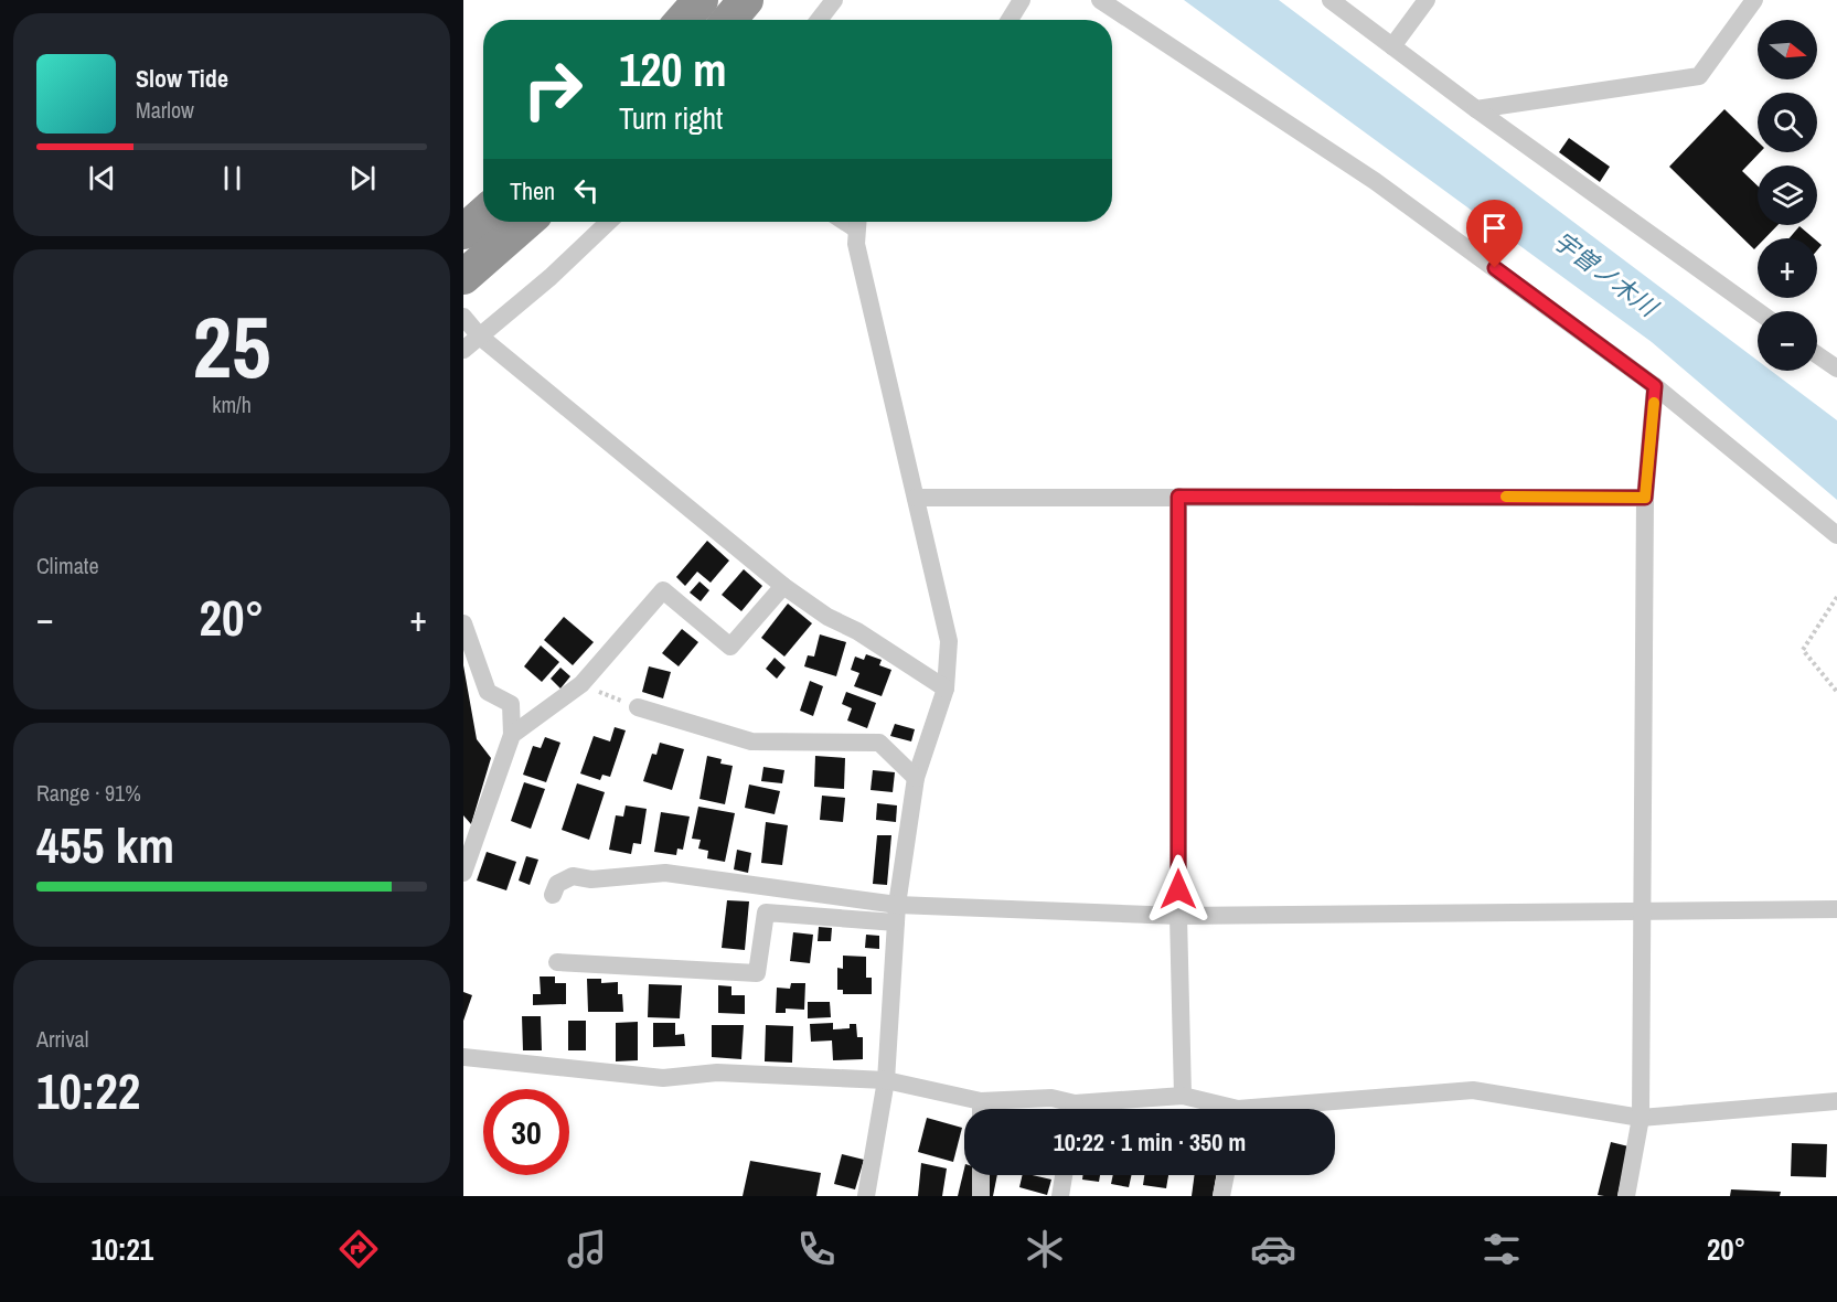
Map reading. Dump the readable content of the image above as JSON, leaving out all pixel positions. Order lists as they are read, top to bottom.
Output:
{
  "water": ["宇曽ノ木川"],
  "north": "right",
  "page": {
    "map_buttons": ["+", "−"],
    "turn": ["120 m", "Turn right"],
    "song": ["Slow Tide", "Marlow"],
    "then": "Then",
    "tile": [
      ["25", "km/h"],
      "Climate",
      ["Range · 91%", "455 km"],
      ["Arrival", "10:22"]
    ],
    "heat": ["−", "20°", "+"],
    "limit": "30",
    "trip": "10:22 · 1 min · 350 m",
    "tabs": ["10:21", "20°"]
  }
}
